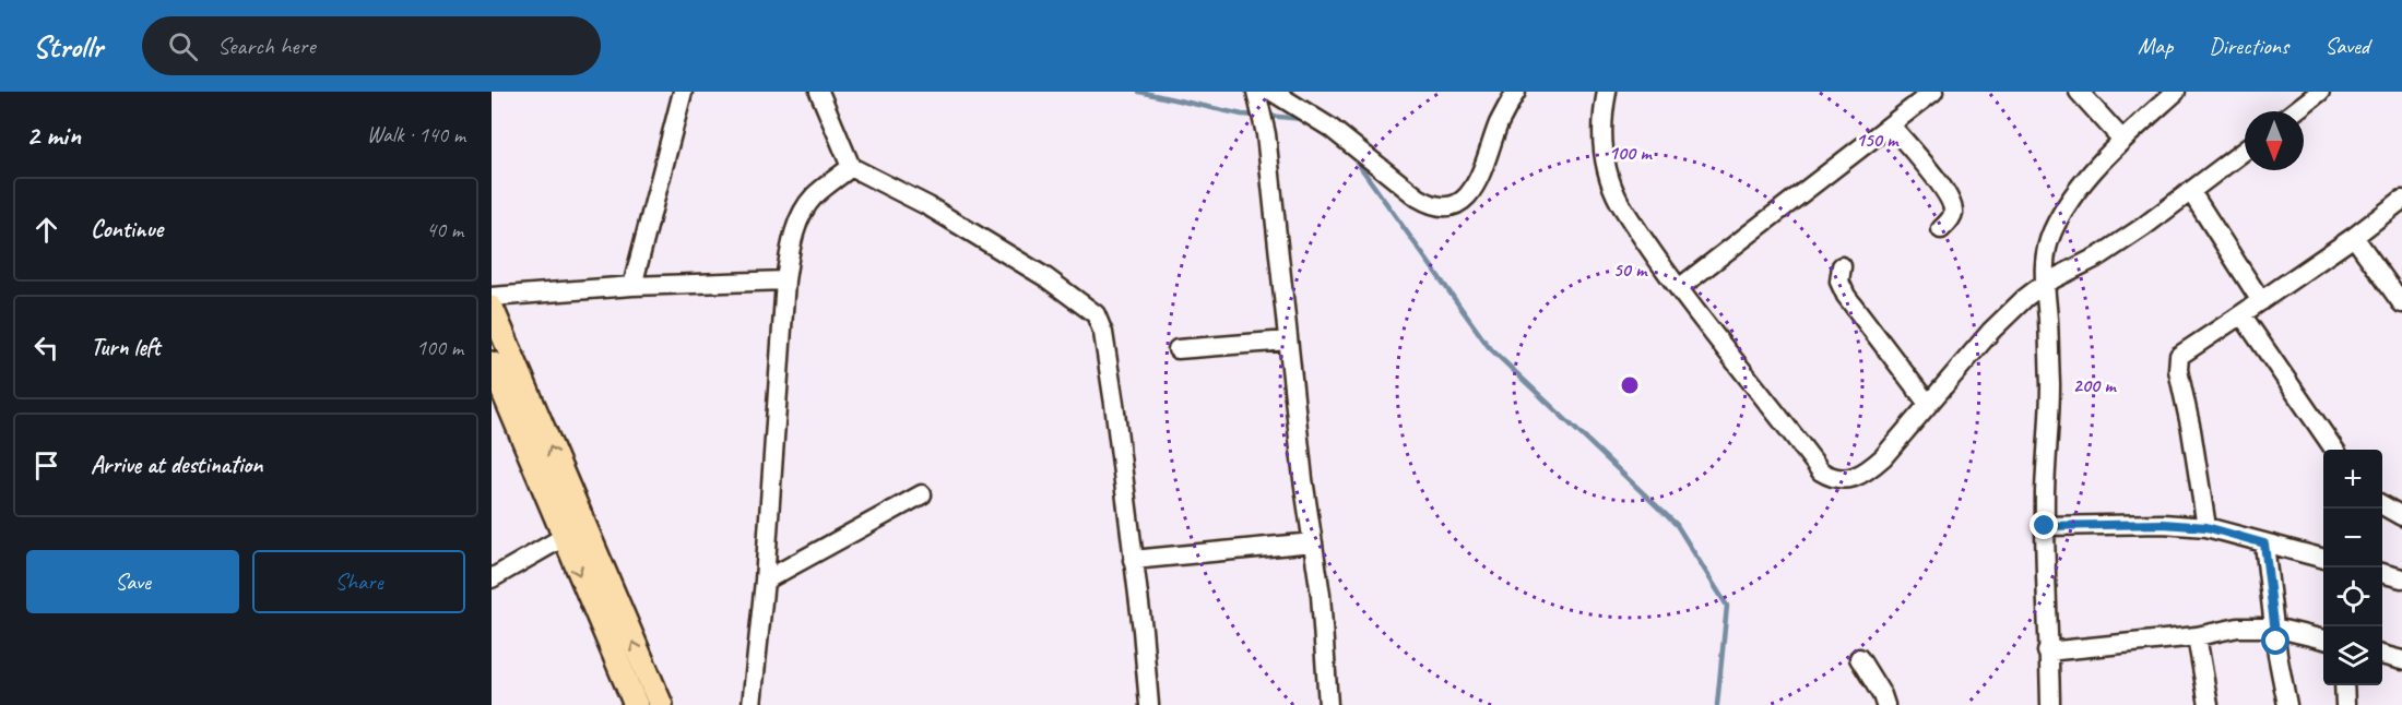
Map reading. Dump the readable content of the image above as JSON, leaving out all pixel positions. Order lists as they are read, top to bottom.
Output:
{
  "north": "bottom",
  "page": {
    "header": "Strollr",
    "search": "Search here",
    "nav": ["Map", "Directions", "Saved"],
    "heading": ["2 min", "Walk · 140 m"],
    "list": [
      ["Continue", "40 m"],
      ["Turn left", "100 m"],
      "Arrive at destination"
    ],
    "map_buttons": ["+", "−"],
    "buttons": ["Save", "Share"]
  },
  "rings": [
    "150 m",
    "100 m",
    "50 m",
    "200 m"
  ]
}
